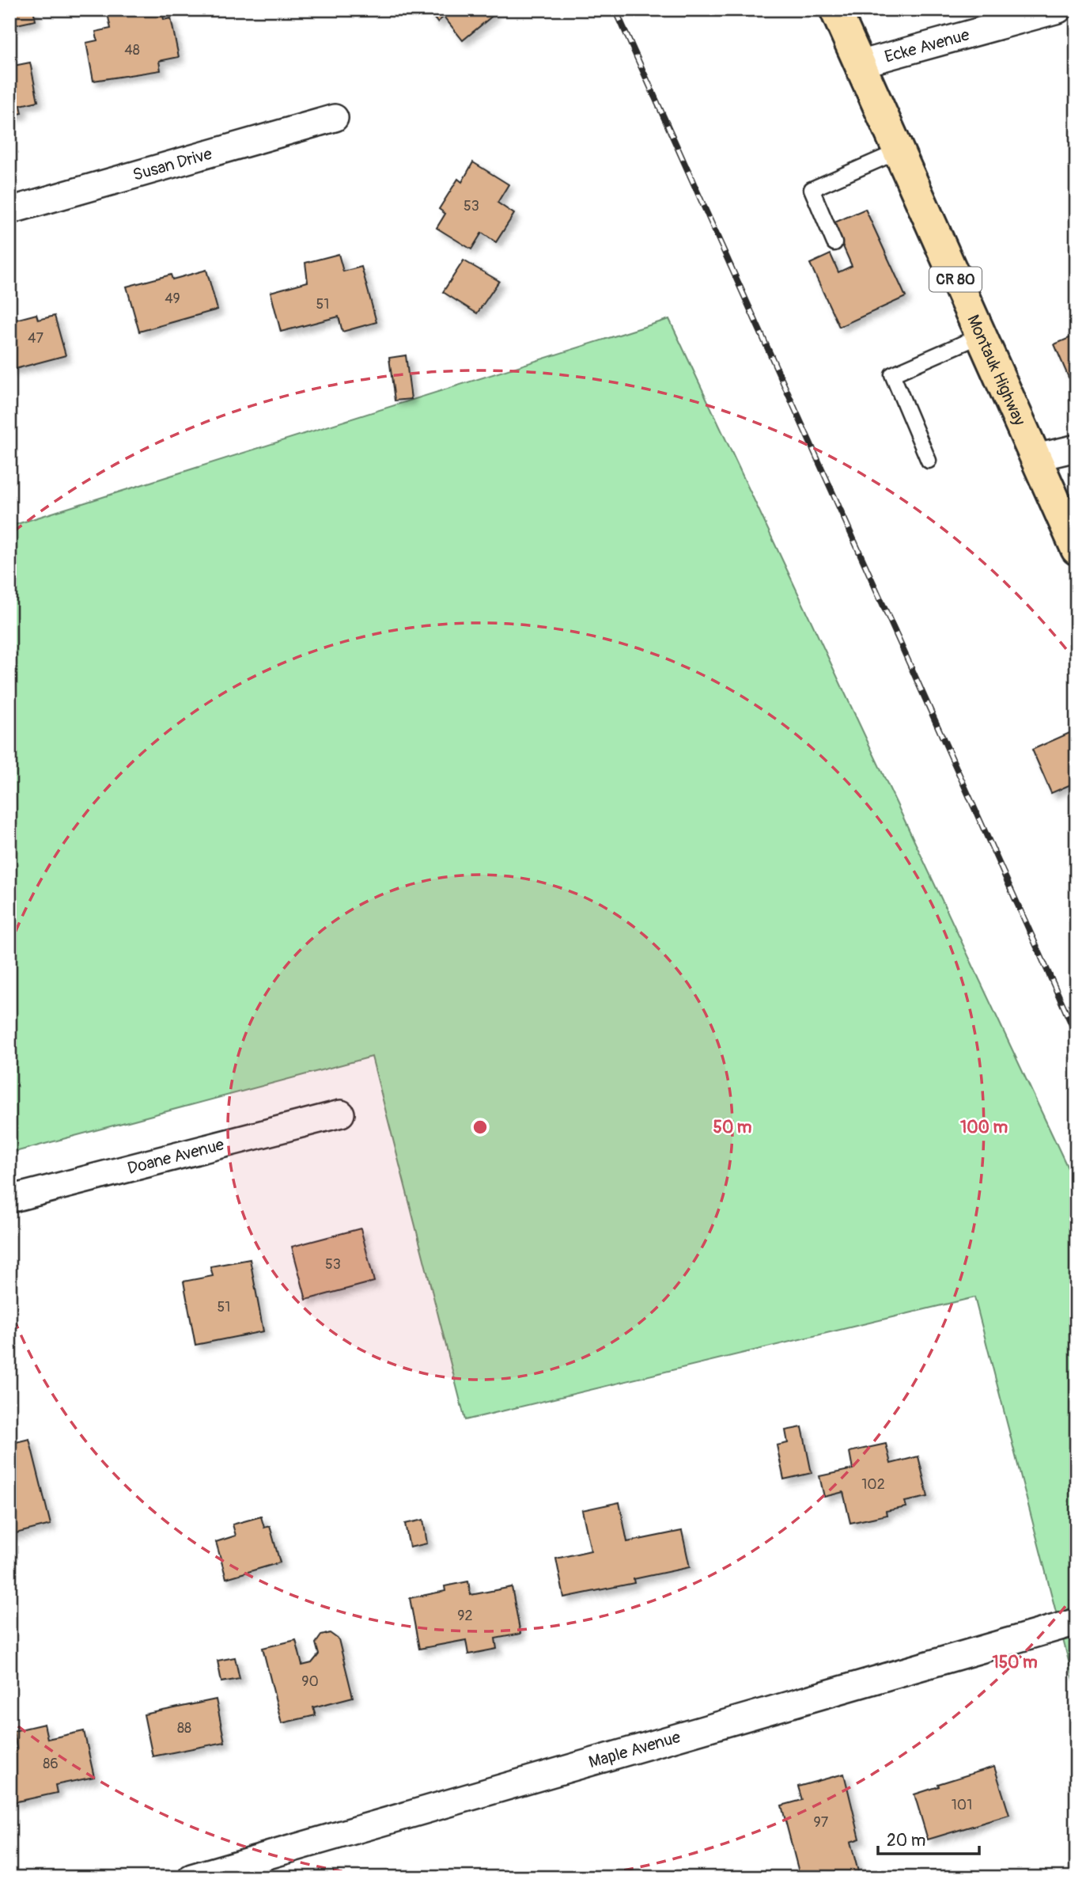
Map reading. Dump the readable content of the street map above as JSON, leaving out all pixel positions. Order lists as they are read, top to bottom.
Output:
{
  "streets": {
    "main road": ["CR 80", "Montauk Highway"],
    "street": [
      "Ecke Avenue",
      "Susan Drive",
      "Doane Avenue",
      "Maple Avenue"
    ]
  },
  "crossings": [
    ["Ecke Avenue", "Montauk Highway"]
  ],
  "house_numbers": [
    "48",
    "53",
    "49",
    "51",
    "47",
    "53",
    "51",
    "102",
    "92",
    "90",
    "88",
    "86",
    "101",
    "97"
  ],
  "scale_bar": "20 m",
  "rings": ["50 m", "100 m", "150 m"]
}
